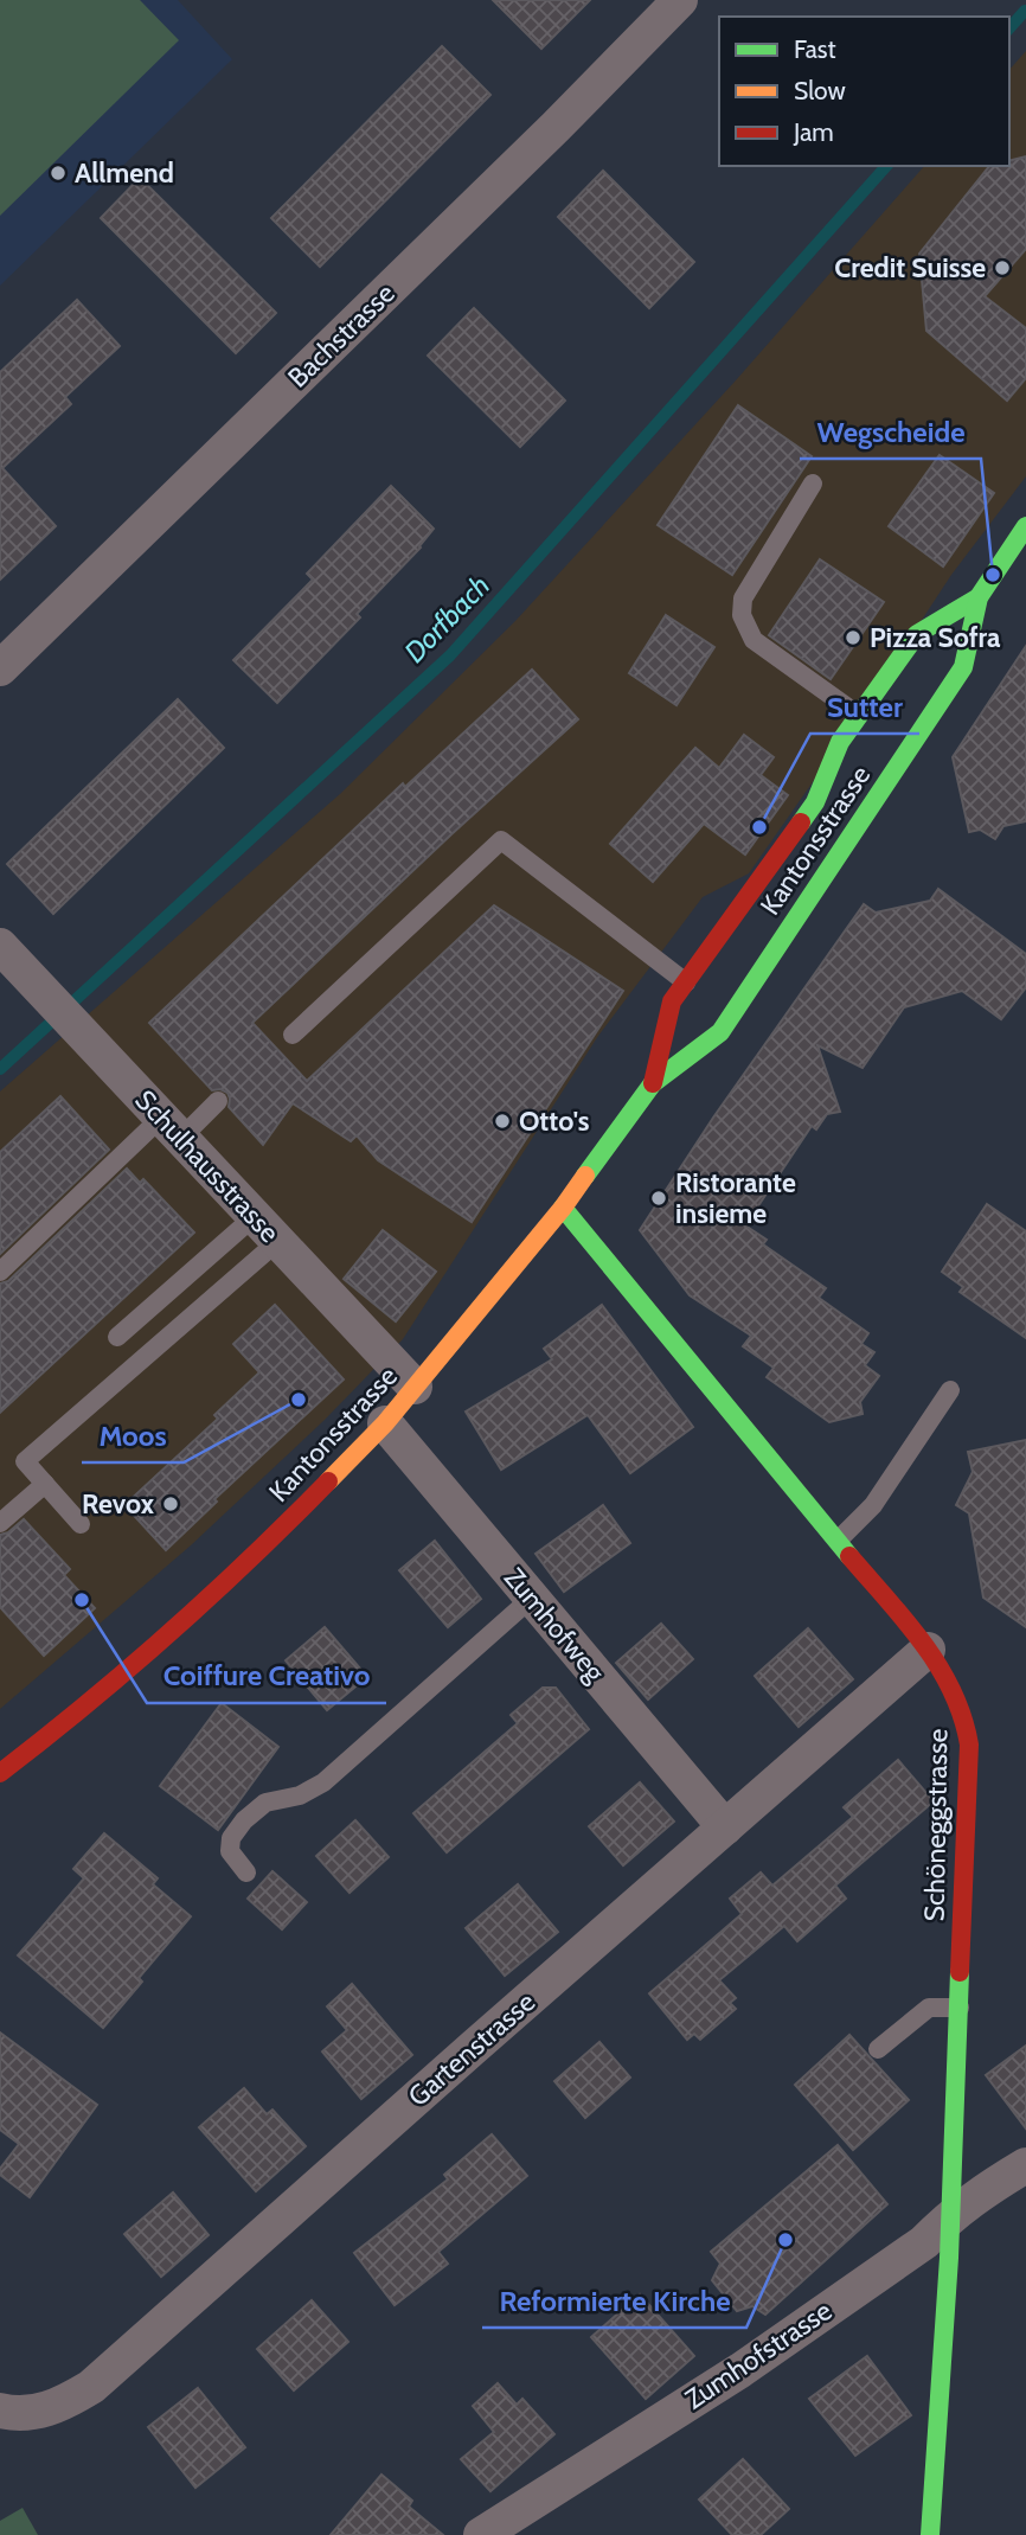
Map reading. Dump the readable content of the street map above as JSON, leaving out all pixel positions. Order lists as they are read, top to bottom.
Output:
{
  "streets": {
    "main road": ["Kantonsstrasse", "Schöneggstrasse"],
    "street": [
      "Bachstrasse",
      "Schulhausstrasse",
      "Zumhofweg",
      "Gartenstrasse",
      "Zumhofstrasse"
    ]
  },
  "crossings": [
    ["Kantonsstrasse", "Schulhausstrasse"],
    ["Kantonsstrasse", "Zumhofweg"],
    ["Kantonsstrasse", "Schöneggstrasse"],
    ["Zumhofweg", "Gartenstrasse"],
    ["Schöneggstrasse", "Gartenstrasse"],
    ["Schöneggstrasse", "Zumhofstrasse"]
  ],
  "water": ["Dorfbach"],
  "places": [
    "Allmend",
    "Credit Suisse",
    "Wegscheide",
    "Pizza Sofra",
    "Sutter",
    "Otto's",
    "Ristorante insieme",
    "Moos",
    "Revox",
    "Coiffure Creativo",
    "Reformierte Kirche"
  ],
  "legend": ["Fast", "Slow", "Jam"]
}
